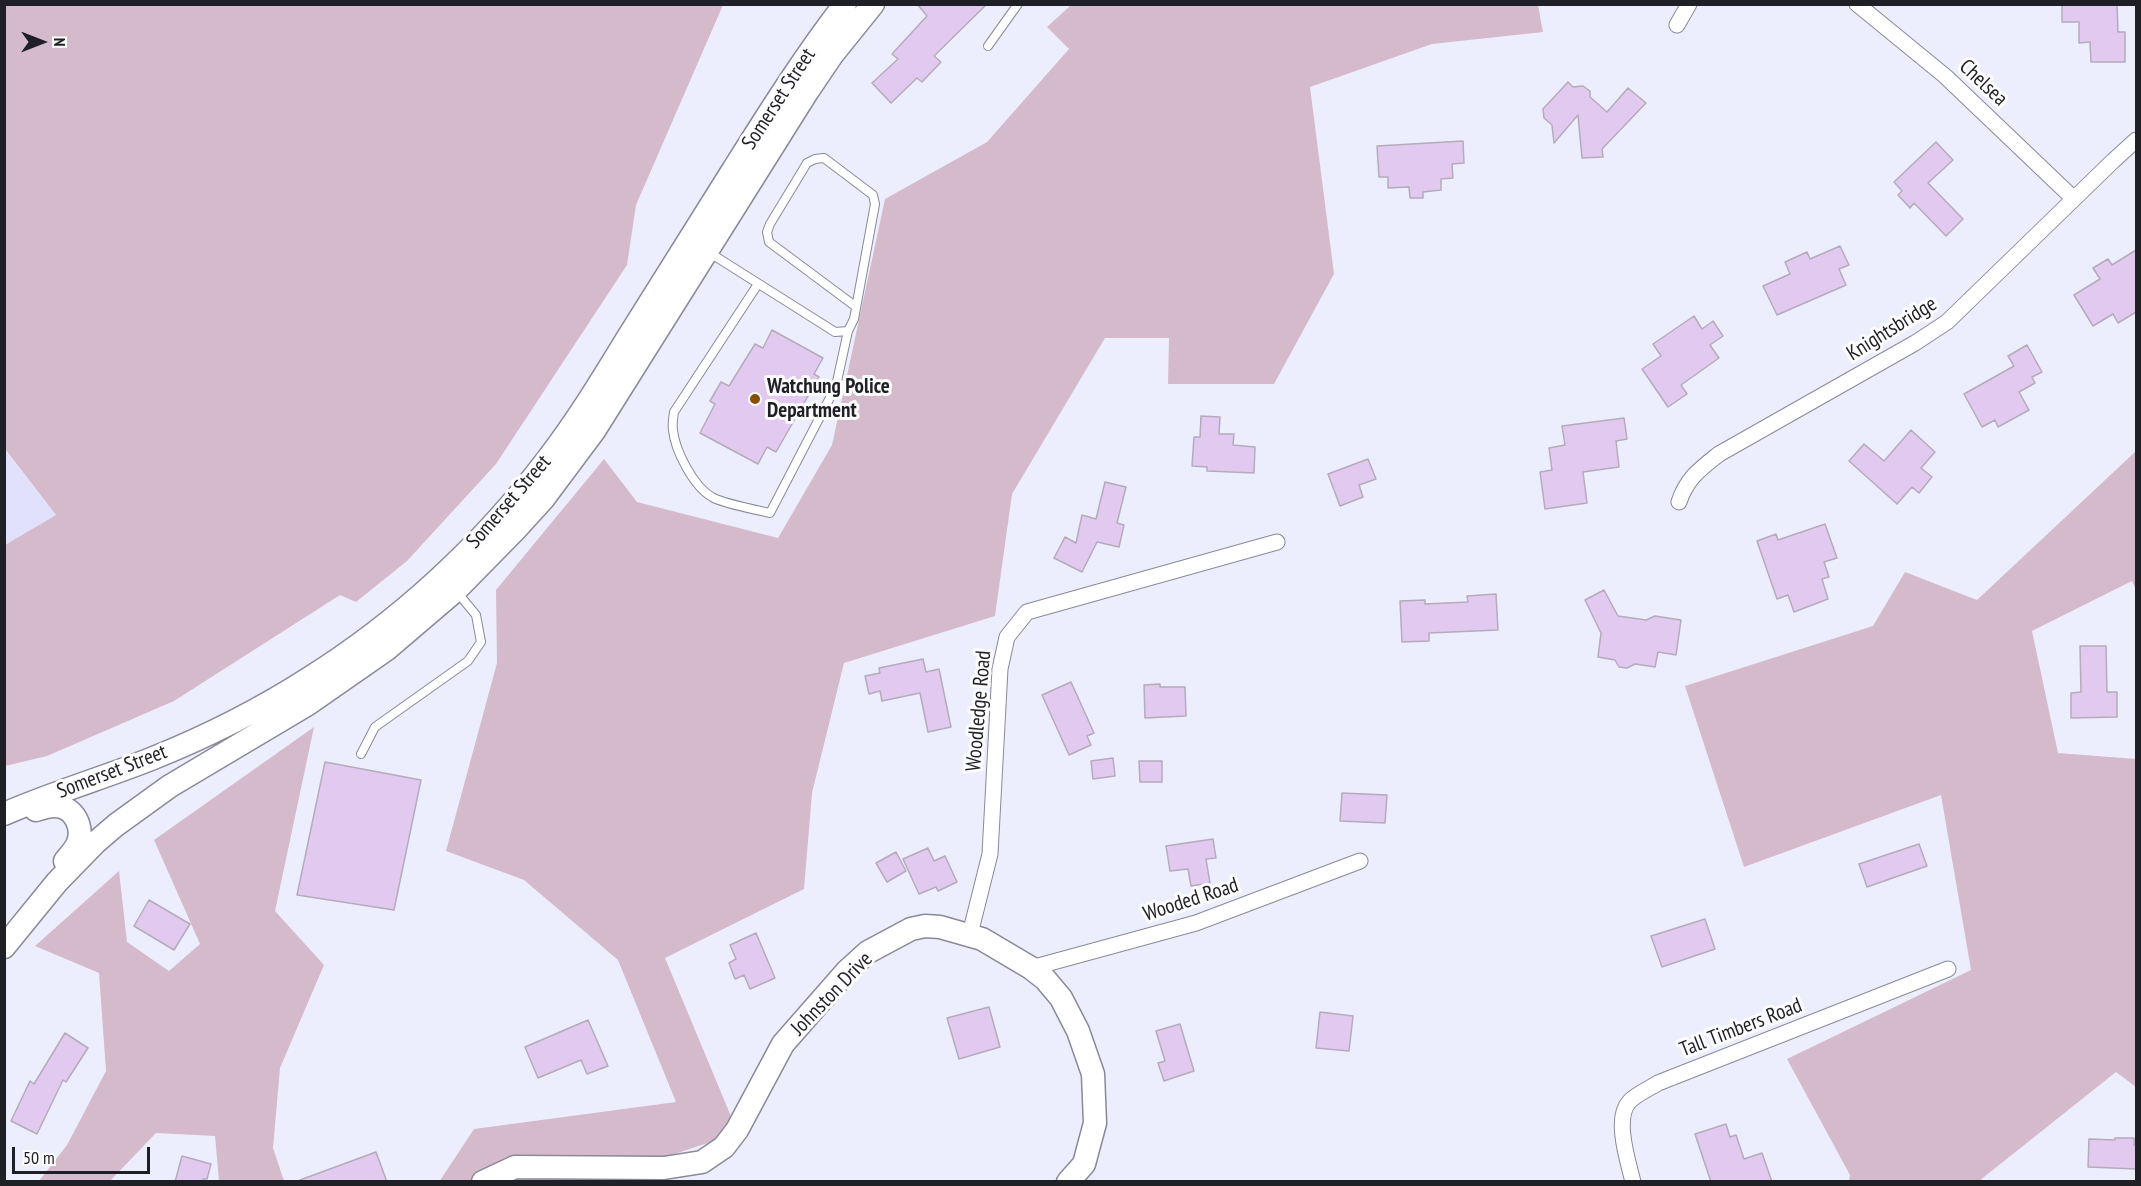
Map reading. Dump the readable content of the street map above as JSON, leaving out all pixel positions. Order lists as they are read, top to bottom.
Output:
{
  "streets": {
    "main road": ["Somerset Street", "Johnston Drive"],
    "street": [
      "Chelsea",
      "Knightsbridge",
      "Woodledge Road",
      "Wooded Road",
      "Tall Timbers Road"
    ]
  },
  "crossings": [
    ["Chelsea", "Knightsbridge"],
    ["Woodledge Road", "Johnston Drive"],
    ["Wooded Road", "Johnston Drive"]
  ],
  "places": ["Watchung Police Department"],
  "scale_bar": "50 m",
  "north": "right"
}
